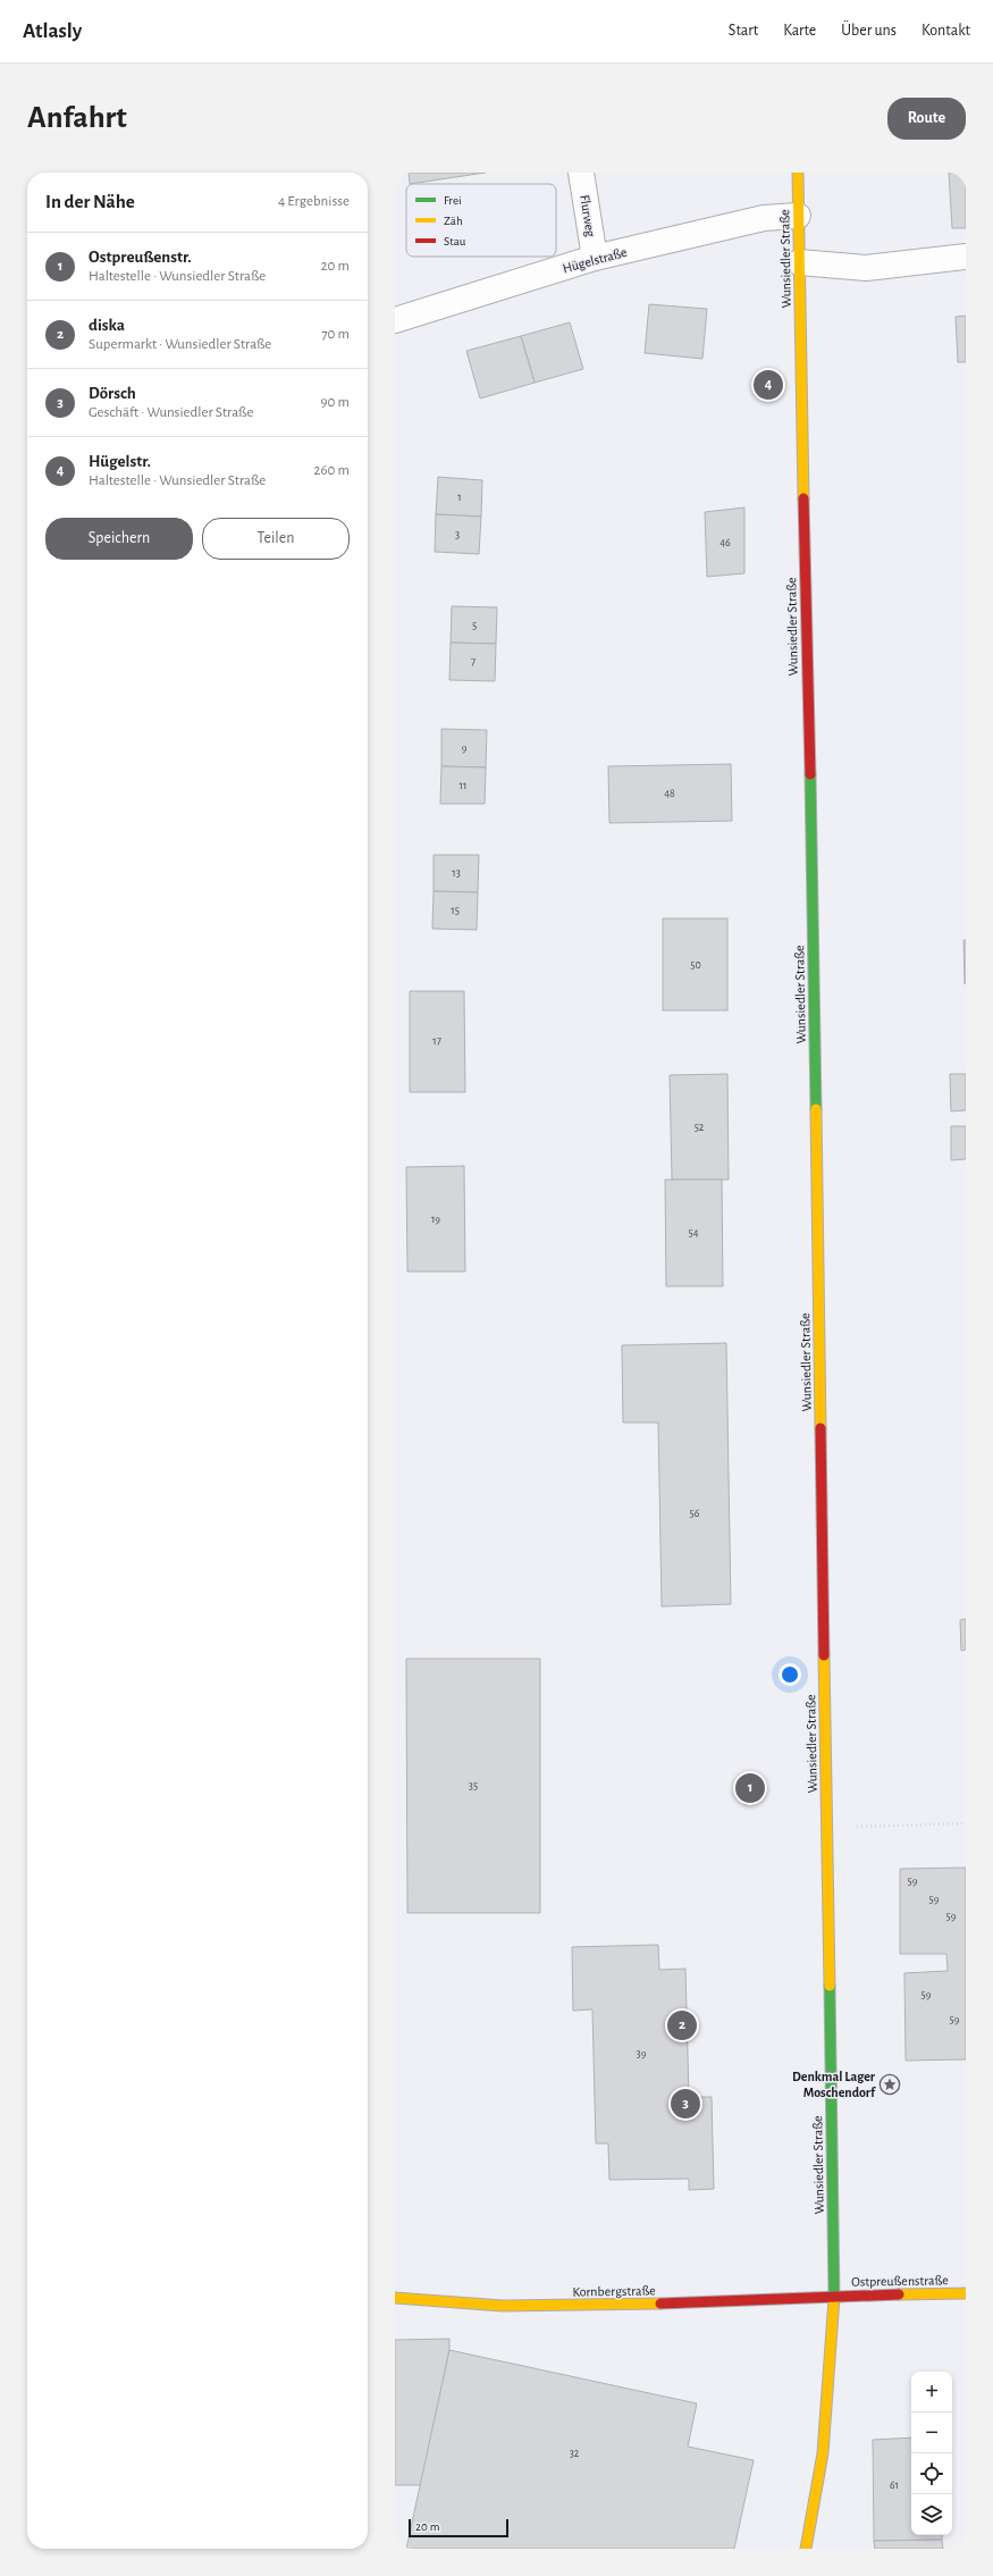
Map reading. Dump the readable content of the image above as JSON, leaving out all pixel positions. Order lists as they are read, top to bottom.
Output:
{
  "streets": {
    "main road": ["Wunsiedler Straße", "Ostpreußenstraße", "Kornbergstraße"],
    "street": ["Flurweg", "Hügelstraße"]
  },
  "crossings": [
    ["Flurweg", "Hügelstraße"],
    ["Wunsiedler Straße", "Hügelstraße"],
    ["Wunsiedler Straße", "Ostpreußenstraße"],
    ["Wunsiedler Straße", "Kornbergstraße"],
    ["Ostpreußenstraße", "Kornbergstraße"]
  ],
  "places": {
    "place": ["Denkmal Lager Moschendorf"]
  },
  "house_numbers": [
    "1",
    "3",
    "46",
    "5",
    "7",
    "9",
    "11",
    "48",
    "13",
    "15",
    "50",
    "17",
    "52",
    "19",
    "54",
    "56",
    "35",
    "59",
    "59",
    "59",
    "59",
    "59",
    "39",
    "32",
    "61"
  ],
  "legend": ["Frei", "Zäh", "Stau"],
  "scale_bar": "20 m",
  "page": {
    "header": "Atlasly",
    "nav": [
      "Start",
      "Karte",
      "Über uns",
      "Kontakt"
    ],
    "buttons": [
      "Route",
      ["Speichern", "Teilen"]
    ],
    "title": "Anfahrt",
    "heading": ["In der Nähe", "4 Ergebnisse"],
    "list": [
      {
        "mark": "1",
        "name": "Ostpreußenstr.",
        "note": "Haltestelle · Wunsiedler Straße",
        "value": "20 m"
      },
      {
        "mark": "2",
        "name": "diska",
        "note": "Supermarkt · Wunsiedler Straße",
        "value": "70 m"
      },
      {
        "mark": "3",
        "name": "Dörsch",
        "note": "Geschäft · Wunsiedler Straße",
        "value": "90 m"
      },
      {
        "mark": "4",
        "name": "Hügelstr.",
        "note": "Haltestelle · Wunsiedler Straße",
        "value": "260 m"
      }
    ],
    "pins": [
      "4",
      "1",
      "2",
      "3"
    ],
    "map_buttons": ["+", "−"],
    "scale": "20 m"
  }
}
